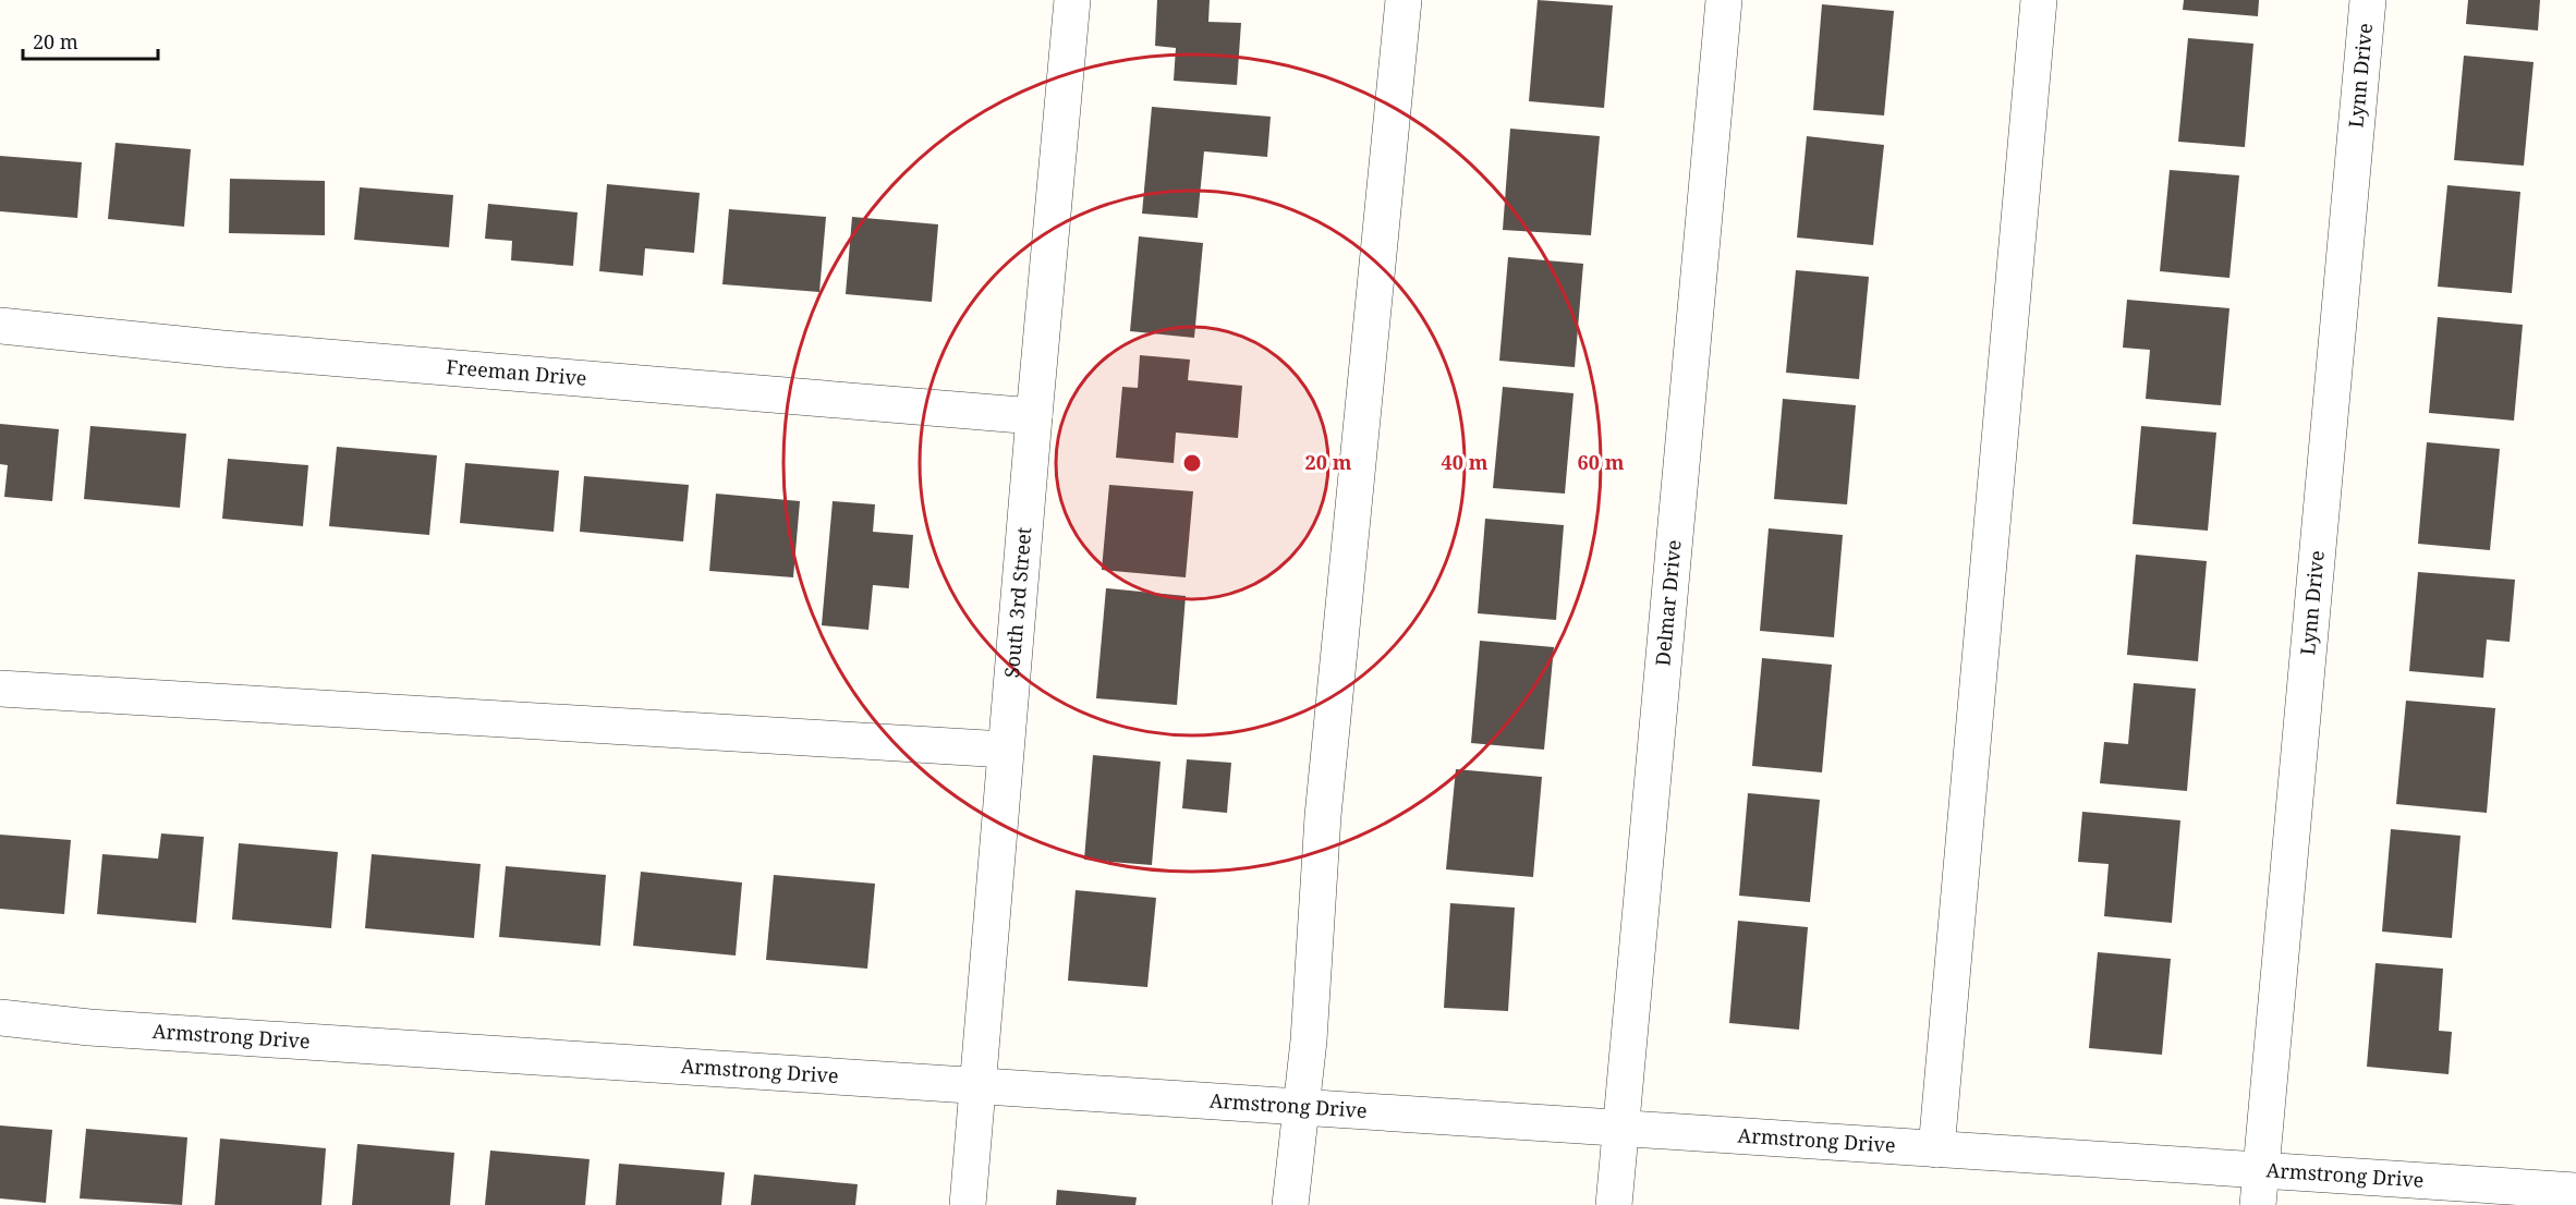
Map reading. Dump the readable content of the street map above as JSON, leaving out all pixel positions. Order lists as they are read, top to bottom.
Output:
{
  "streets": {
    "street": [
      "Lynn Drive",
      "Freeman Drive",
      "South 3rd Street",
      "Delmar Drive",
      "Armstrong Drive"
    ]
  },
  "crossings": [
    ["Lynn Drive", "Armstrong Drive"],
    ["Freeman Drive", "South 3rd Street"],
    ["South 3rd Street", "Armstrong Drive"],
    ["Delmar Drive", "Armstrong Drive"]
  ],
  "scale_bar": "20 m",
  "rings": ["20 m", "40 m", "60 m"]
}
